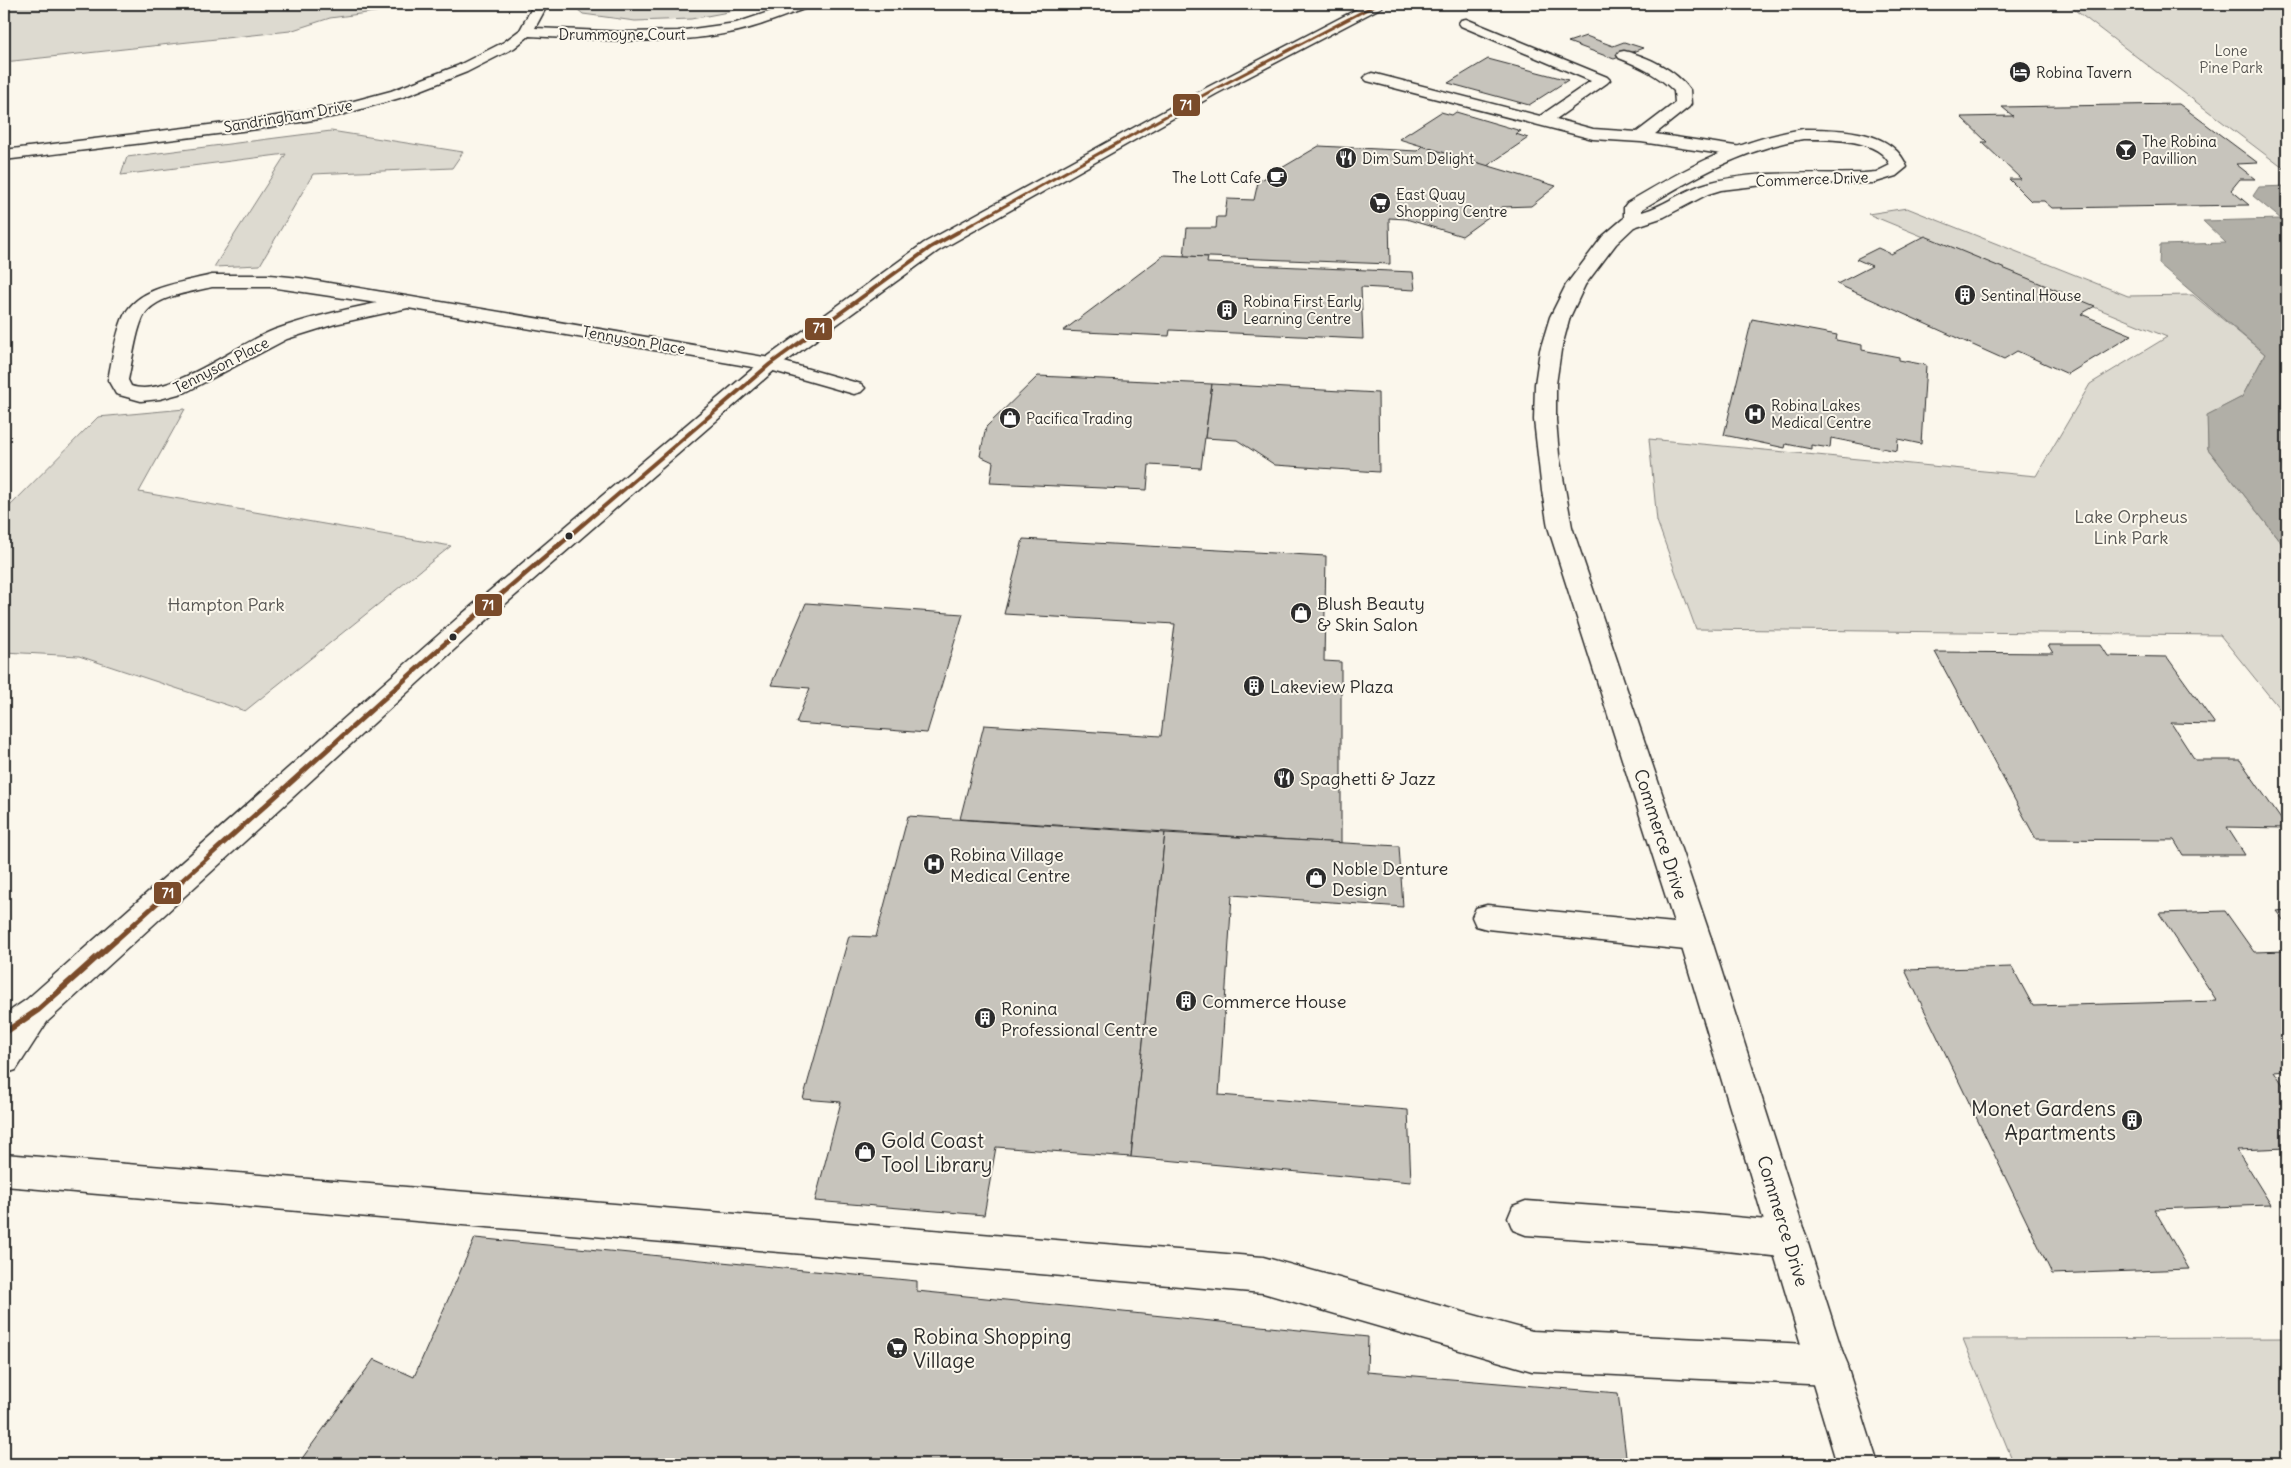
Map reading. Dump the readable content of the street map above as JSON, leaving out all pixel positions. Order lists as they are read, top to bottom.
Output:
{
  "streets": {
    "street": [
      "Drummoyne Court",
      "Sandringham Drive",
      "Commerce Drive",
      "Tennyson Place"
    ]
  },
  "crossings": [
    ["Drummoyne Court", "Sandringham Drive"]
  ],
  "parks": ["Lone Pine Park", "Lake Orpheus Link Park", "Hampton Park"],
  "places": {
    "hotel": ["Robina Tavern"],
    "bar": ["The Robina Pavillion"],
    "restaurant": ["Dim Sum Delight", "Spaghetti & Jazz"],
    "cafe": ["The Lott Cafe"],
    "supermarket": ["East Quay Shopping Centre", "Robina Shopping Village"],
    "building": [
      "Sentinal House",
      "Robina First Early Learning Centre",
      "Lakeview Plaza",
      "Commerce House",
      "Ronina Professional Centre",
      "Monet Gardens Apartments"
    ],
    "hospital": ["Robina Lakes Medical Centre", "Robina Village Medical Centre"],
    "shop": [
      "Pacifica Trading",
      "Blush Beauty & Skin Salon",
      "Noble Denture Design",
      "Gold Coast Tool Library"
    ]
  },
  "lines": ["transit line 71"]
}
